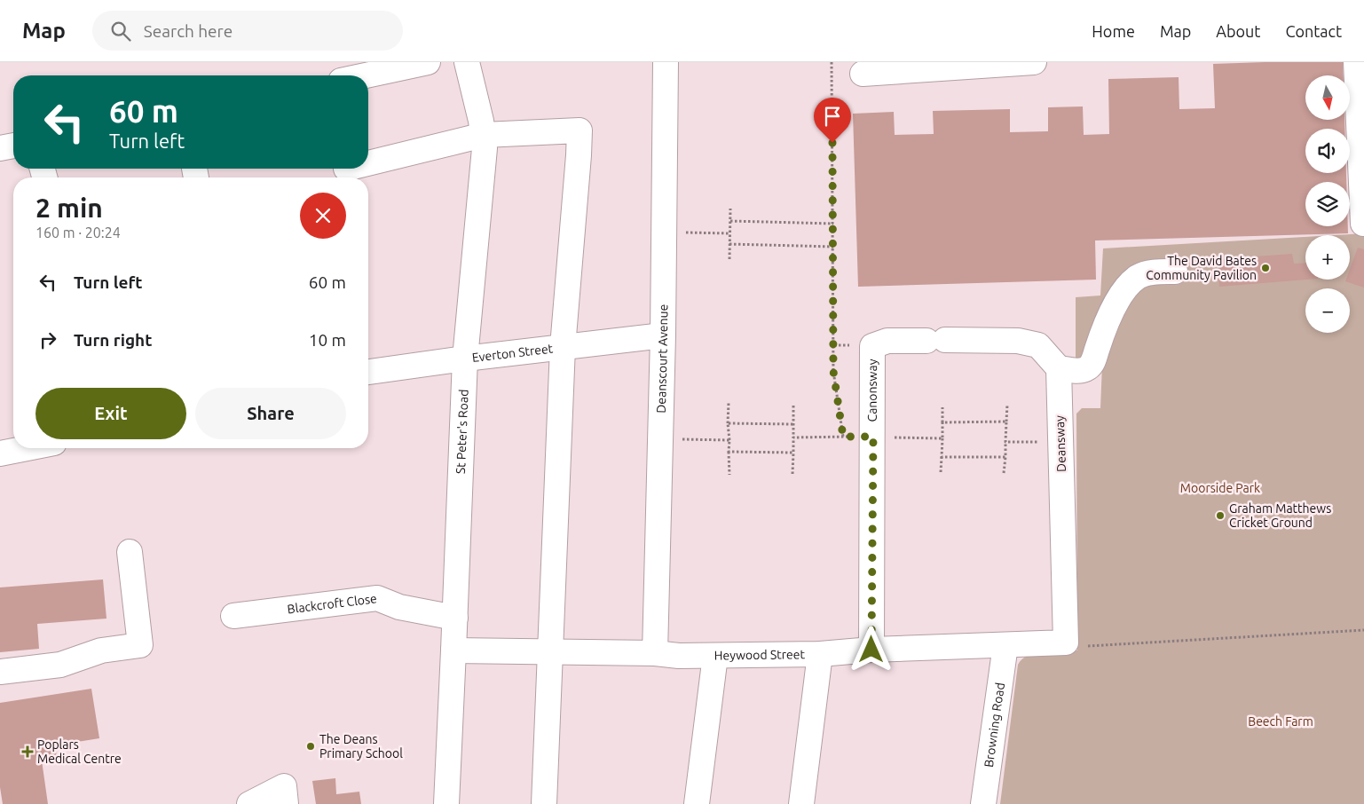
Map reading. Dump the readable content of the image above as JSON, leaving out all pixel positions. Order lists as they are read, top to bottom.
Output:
{
  "streets": {
    "street": [
      "Everton Street",
      "Deanscourt Avenue",
      "Canonsway",
      "St Peter's Road",
      "Deansway",
      "Blackcroft Close",
      "Heywood Street",
      "Browning Road"
    ]
  },
  "crossings": [
    ["Everton Street", "Deanscourt Avenue"],
    ["Everton Street", "St Peter's Road"],
    ["Deanscourt Avenue", "Heywood Street"],
    ["Canonsway", "Deansway"],
    ["Canonsway", "Heywood Street"],
    ["St Peter's Road", "Blackcroft Close"],
    ["St Peter's Road", "Heywood Street"],
    ["Deansway", "Heywood Street"],
    ["Heywood Street", "Browning Road"]
  ],
  "parks": ["Moorside Park", "Beech Farm"],
  "places": {
    "other": ["The David Bates Community Pavilion", "Graham Matthews Cricket Ground", "The Deans Primary School"],
    "health": ["Poplars Medical Centre"]
  },
  "north": "bottom",
  "page": {
    "header": "Map",
    "search": "Search here",
    "nav": [
      "Home",
      "Map",
      "About",
      "Contact"
    ],
    "map_buttons": ["+", "−"],
    "turn": ["60 m", "Turn left"],
    "heading": ["2 min", "160 m · 20:24"],
    "list": [
      {
        "name": "Turn left",
        "value": "60 m"
      },
      {
        "name": "Turn right",
        "value": "10 m"
      }
    ],
    "buttons": ["Exit", "Share"]
  }
}
